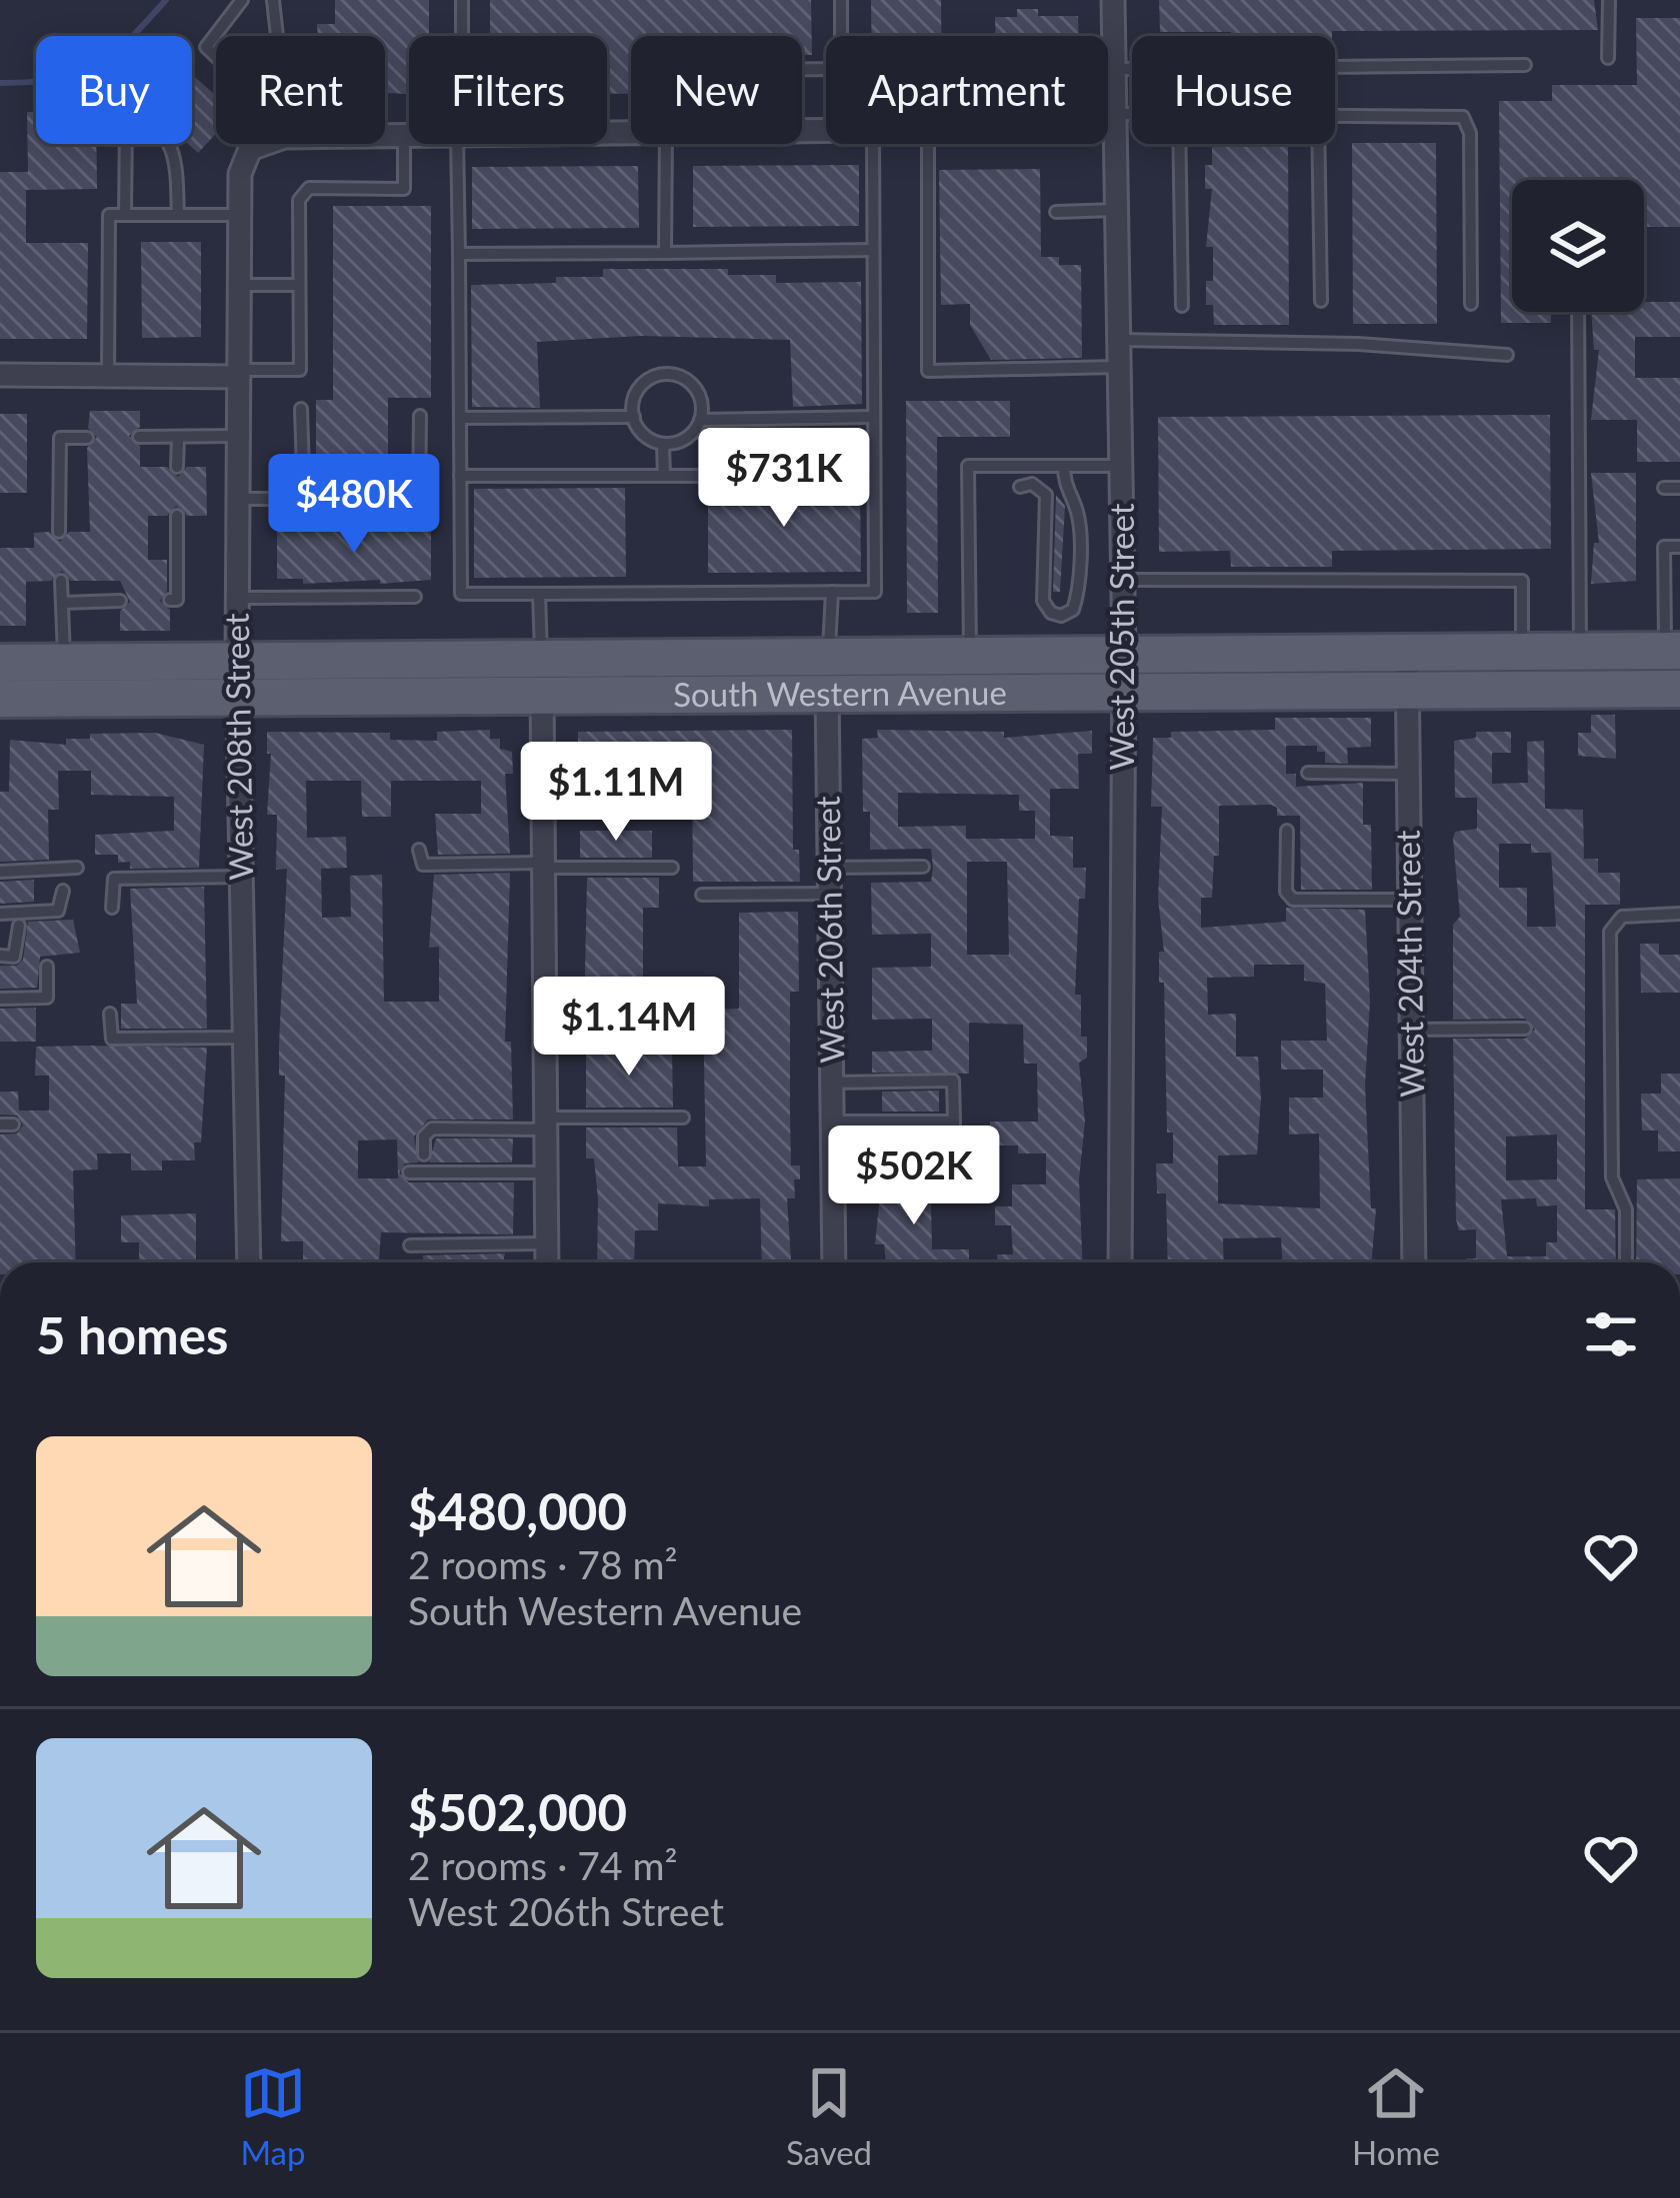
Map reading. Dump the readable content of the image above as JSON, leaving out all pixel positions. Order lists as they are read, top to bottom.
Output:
{
  "streets": {
    "main road": ["South Western Avenue"],
    "street": [
      "West 205th Street",
      "West 208th Street",
      "West 206th Street",
      "West 204th Street"
    ]
  },
  "crossings": [
    ["West 205th Street", "South Western Avenue"],
    ["South Western Avenue", "West 208th Street"],
    ["South Western Avenue", "West 206th Street"],
    ["South Western Avenue", "West 204th Street"]
  ],
  "page": {
    "chip": [
      "Buy",
      "Rent",
      "Filters",
      "New",
      "Apartment",
      "House"
    ],
    "price": [
      "$731K",
      "$480K",
      "$1.11M",
      "$1.14M",
      "$502K"
    ],
    "heading": "5 homes",
    "list": [
      {
        "name": "$480,000",
        "note": "2 rooms · 78 m² · South Western Avenue"
      },
      {
        "name": "$502,000",
        "note": "2 rooms · 74 m² · West 206th Street"
      }
    ],
    "tabs": ["Map", "Saved", "Home"]
  }
}
